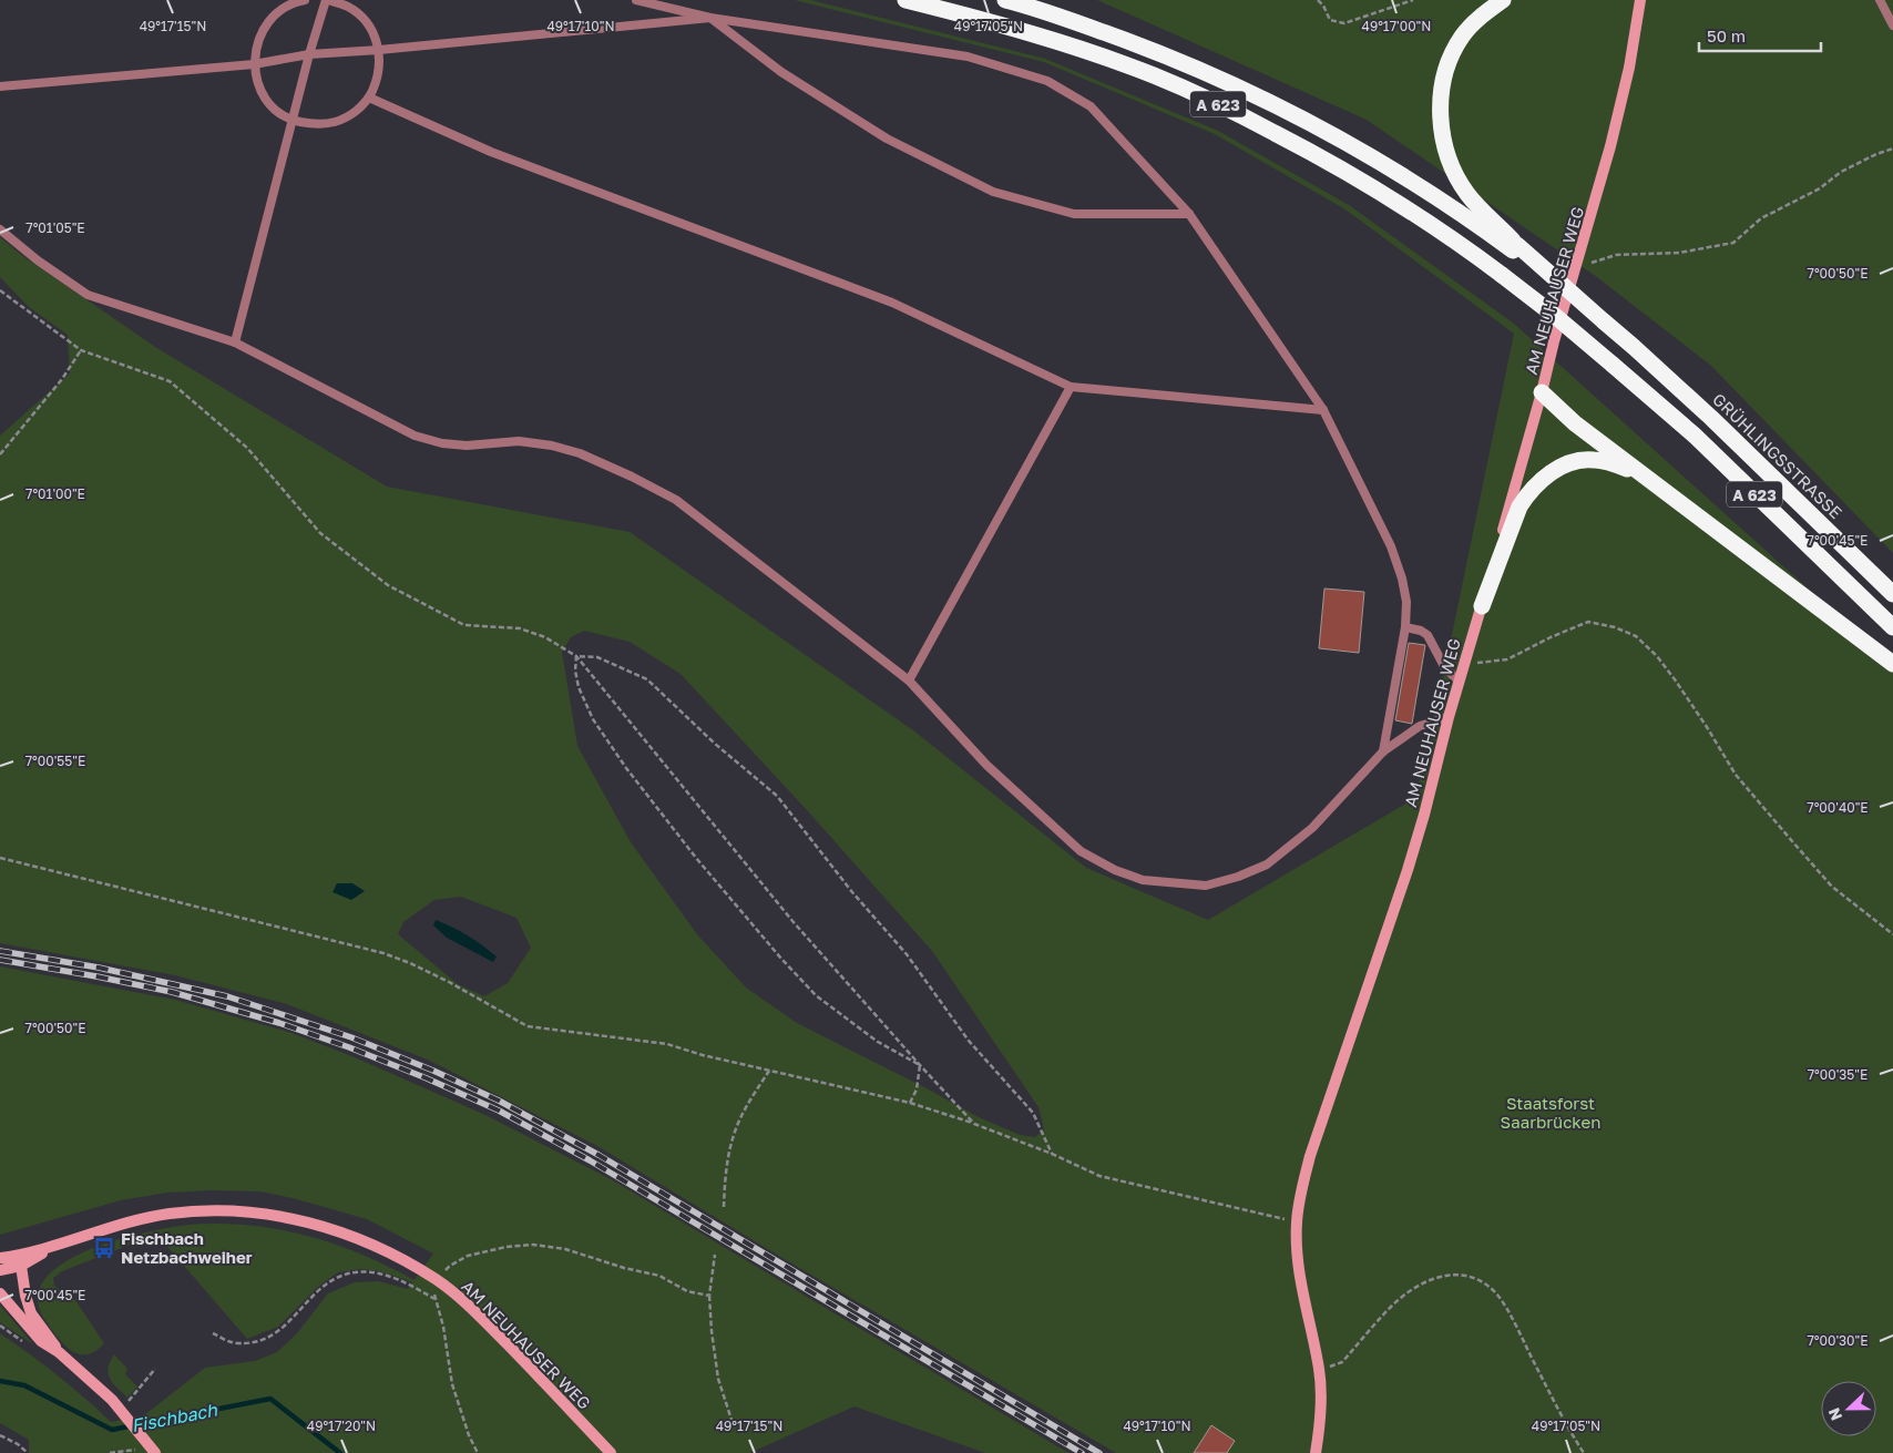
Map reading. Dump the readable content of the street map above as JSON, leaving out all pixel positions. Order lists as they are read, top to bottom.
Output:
{
  "streets": {
    "highway": ["A 623", "GRÜHLINGSSTRASSE"],
    "street": ["AM NEUHAUSER WEG"]
  },
  "crossings": [
    ["A 623", "GRÜHLINGSSTRASSE"]
  ],
  "water": ["Fischbach"],
  "parks": ["Staatsforst Saarbrücken"],
  "places": {
    "bus stop": ["Fischbach Netzbachweiher"]
  },
  "scale_bar": "50 m",
  "north": "left",
  "coordinates": [
    "49°17'15\"N",
    "49°17'10\"N",
    "49°17'05\"N",
    "49°17'00\"N",
    "7°01'05\"E",
    "7°00'50\"E",
    "7°01'00\"E",
    "7°00'45\"E",
    "7°00'55\"E",
    "7°00'40\"E",
    "7°00'35\"E",
    "7°00'30\"E",
    "49°17'20\"N"
  ]
}
